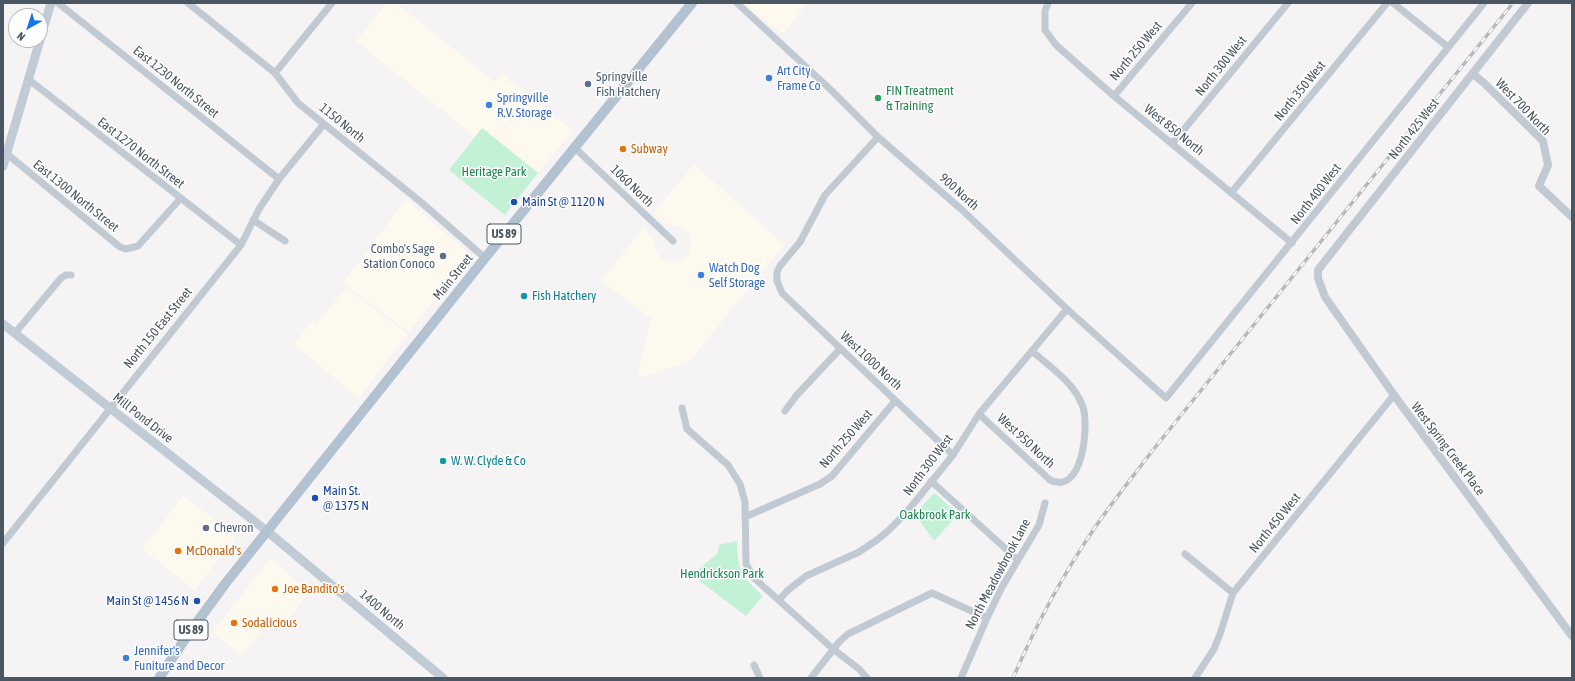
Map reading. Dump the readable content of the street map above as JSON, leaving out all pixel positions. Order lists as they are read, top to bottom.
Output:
{
  "streets": {
    "main road": [
      "US 89",
      "Main Street",
      "Mill Pond Drive",
      "1400 North"
    ],
    "street": [
      "North 250 West",
      "North 300 West",
      "East 1230 North Street",
      "North 350 West",
      "West 700 North",
      "1150 North",
      "North 425 West",
      "West 850 North",
      "East 1270 North Street",
      "1060 North",
      "900 North",
      "North 400 West",
      "East 1300 North Street",
      "North 150 East Street",
      "West 1000 North",
      "West 950 North",
      "West Spring Creek Place",
      "North 450 West",
      "North Meadowbrook Lane"
    ]
  },
  "crossings": [
    ["North 250 West", "West 850 North"],
    ["North 250 West", "West 1000 North"],
    ["North 300 West", "West 850 North"],
    ["North 300 West", "900 North"],
    ["North 300 West", "West 1000 North"],
    ["North 300 West", "West 950 North"],
    ["East 1230 North Street", "North 150 East Street"],
    ["North 350 West", "West 850 North"],
    ["West 700 North", "North 425 West"],
    ["1150 North", "Main Street"],
    ["1150 North", "North 150 East Street"],
    ["North 425 West", "West Spring Creek Place"],
    ["West 850 North", "North 400 West"],
    ["East 1270 North Street", "East 1300 North Street"],
    ["East 1270 North Street", "North 150 East Street"],
    ["1060 North", "Main Street"],
    ["900 North", "North 400 West"],
    ["900 North", "West 1000 North"],
    ["US 89", "Main Street"],
    ["US 89", "Mill Pond Drive"],
    ["US 89", "1400 North"],
    ["Main Street", "Mill Pond Drive"],
    ["Main Street", "1400 North"],
    ["North 150 East Street", "Mill Pond Drive"],
    ["Mill Pond Drive", "1400 North"],
    ["West Spring Creek Place", "North 450 West"]
  ],
  "parks": ["Heritage Park", "Oakbrook Park", "Hendrickson Park"],
  "places": [
    "Art City Frame Co",
    "Springville Fish Hatchery",
    "FIN Treatment & Training",
    "Springville R.V. Storage",
    "Subway",
    "Main St @ 1120 N",
    "Combo's Sage Station Conoco",
    "Watch Dog Self Storage",
    "Fish Hatchery",
    "W. W. Clyde & Co",
    "Main St. @ 1375 N",
    "Chevron",
    "McDonald's",
    "Joe Bandito's",
    "Main St @ 1456 N",
    "Sodalicious",
    "Jennifer's Funiture and Decor"
  ],
  "north": "bottom left"
}
